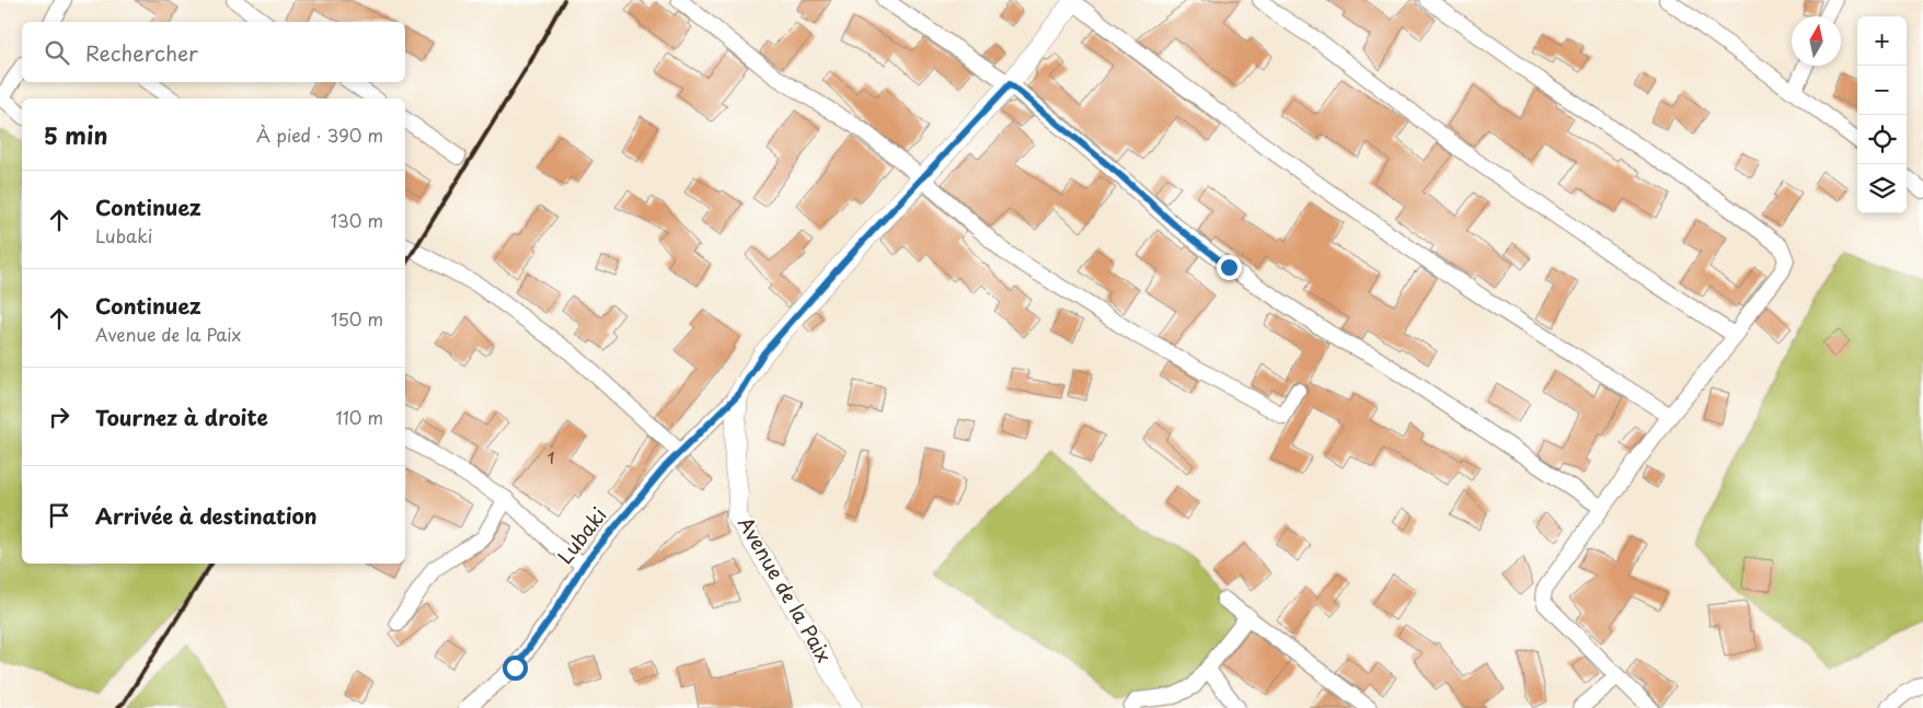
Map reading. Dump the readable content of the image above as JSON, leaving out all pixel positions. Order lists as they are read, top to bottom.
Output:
{
  "streets": {
    "street": ["Lubaki", "Avenue de la Paix"]
  },
  "crossings": [
    ["Lubaki", "Avenue de la Paix"]
  ],
  "house_numbers": ["1"],
  "north": "top",
  "page": {
    "map_buttons": ["+", "−"],
    "search": "Rechercher",
    "heading": ["5 min", "À pied · 390 m"],
    "list": [
      ["Continuez", "Lubaki", "130 m"],
      ["Continuez", "Avenue de la Paix", "150 m"],
      ["Tournez à droite", "110 m"],
      "Arrivée à destination"
    ]
  }
}
